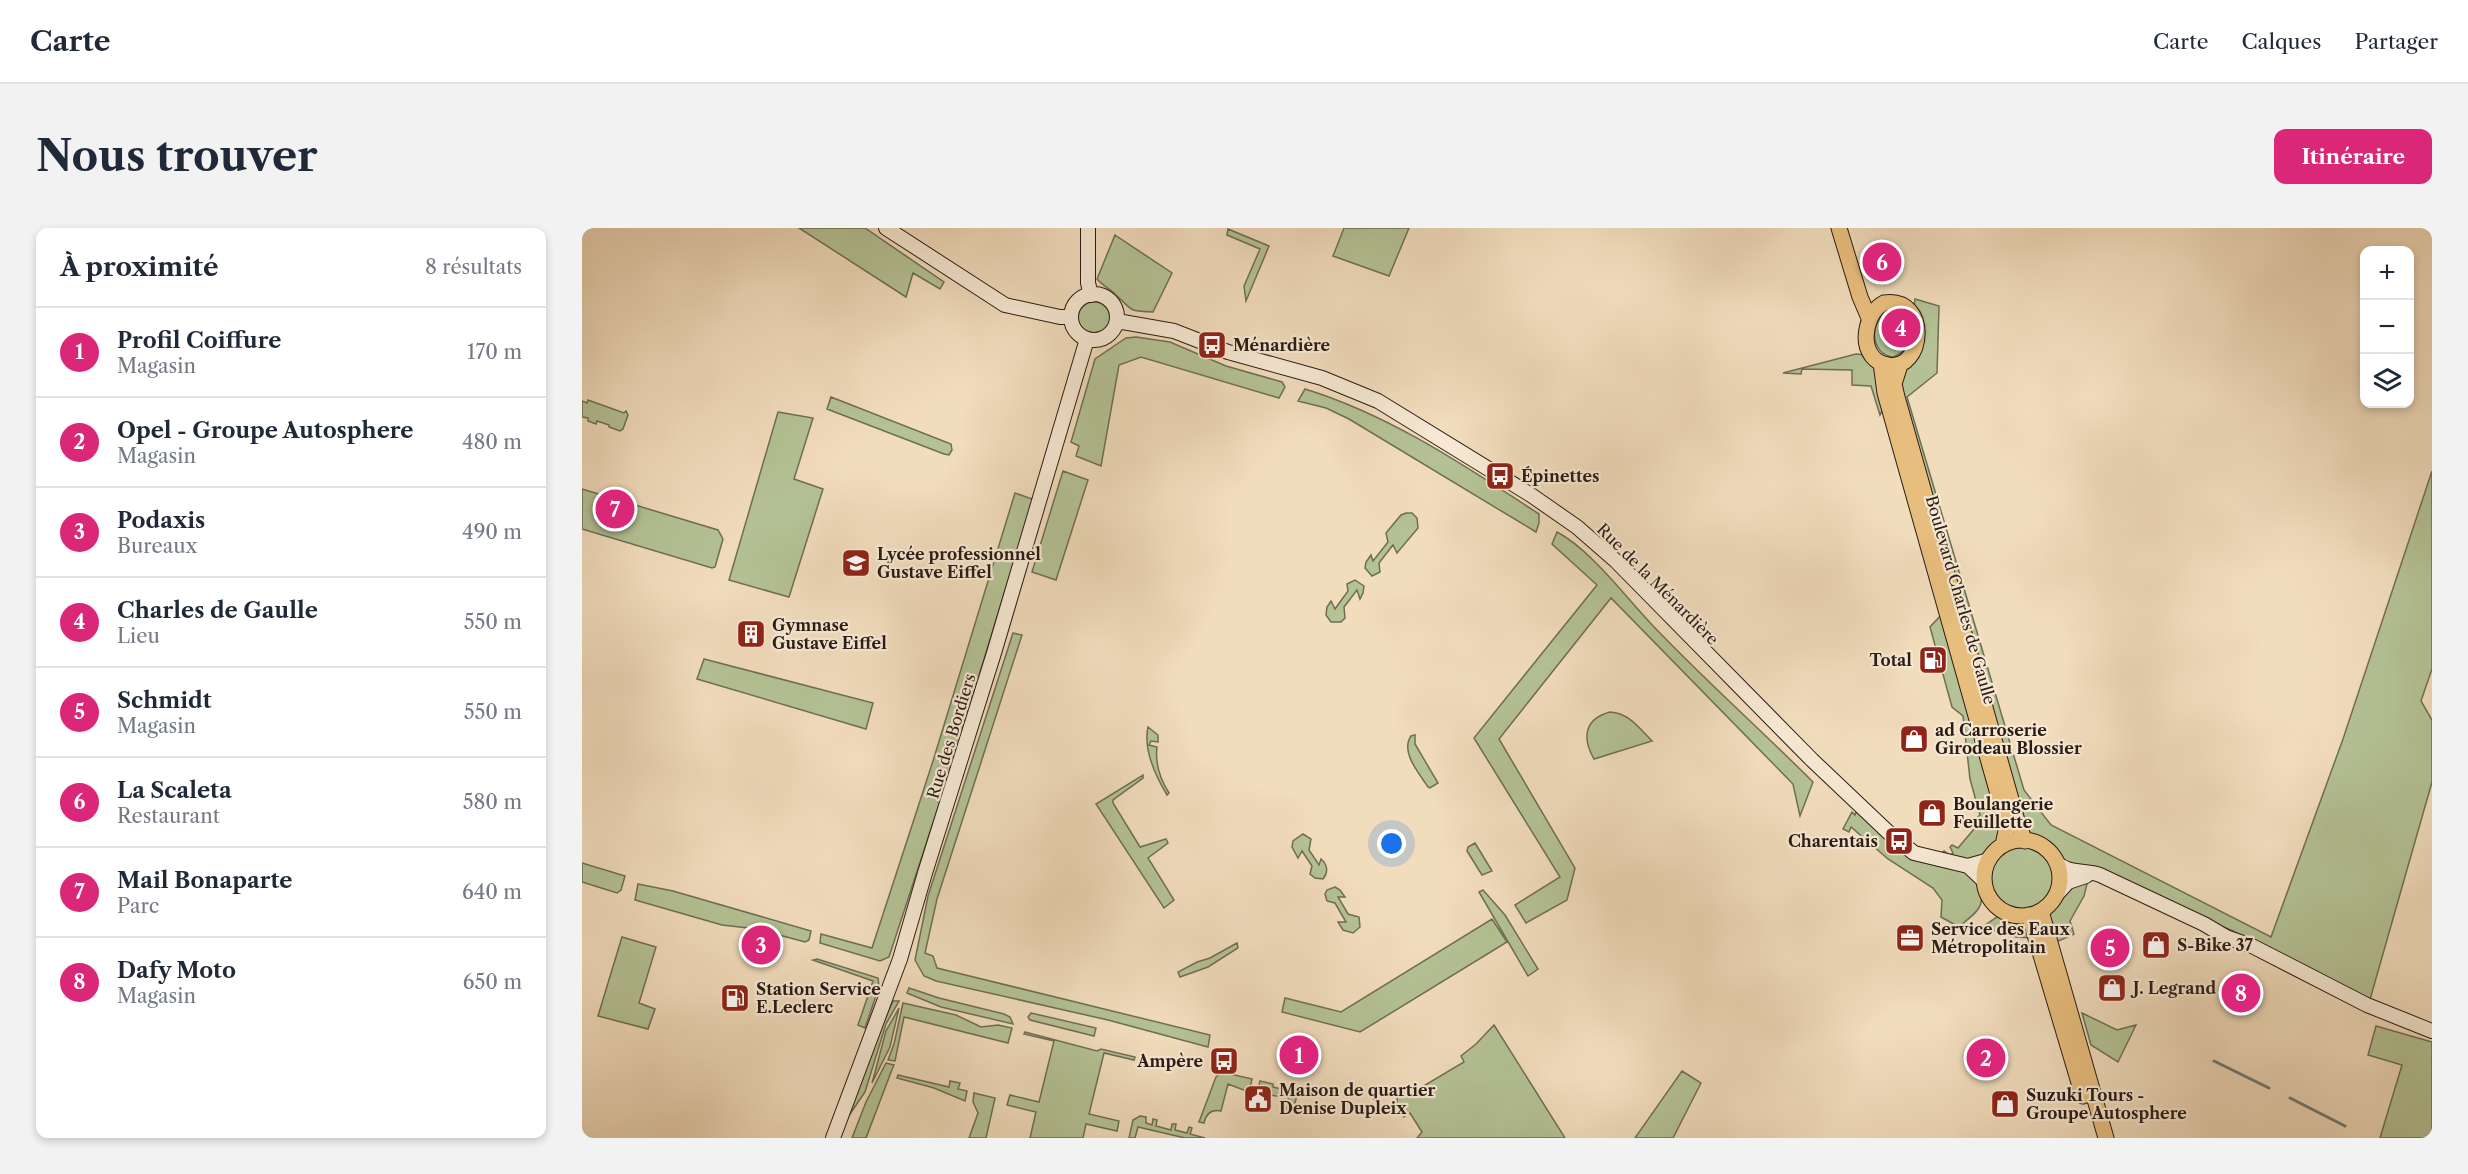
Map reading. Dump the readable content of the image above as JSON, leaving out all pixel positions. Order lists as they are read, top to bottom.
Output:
{
  "streets": {
    "main road": ["Rue de la Ménardière", "Boulevard Charles de Gaulle", "Rue des Bordiers"]
  },
  "crossings": [
    ["Rue de la Ménardière", "Boulevard Charles de Gaulle"],
    ["Rue de la Ménardière", "Rue des Bordiers"]
  ],
  "places": {
    "bus stop": [
      "Ménardière",
      "Épinettes",
      "Charentais",
      "Ampère"
    ],
    "school or university": ["Lycée professionnel Gustave Eiffel"],
    "building": ["Gymnase Gustave Eiffel"],
    "fuel station": ["Total", "Station Service E.Leclerc"],
    "shop": [
      "ad Carroserie Girodeau Blossier",
      "Boulangerie Feuillette",
      "S-Bike 37",
      "J. Legrand",
      "Suzuki Tours - Groupe Autosphere"
    ],
    "office": ["Service des Eaux Métropolitain"],
    "public building": ["Maison de quartier Denise Dupleix"]
  },
  "page": {
    "header": "Carte",
    "nav": ["Carte", "Calques", "Partager"],
    "buttons": "Itinéraire",
    "title": "Nous trouver",
    "heading": ["À proximité", "8 résultats"],
    "pins": [
      "6",
      "4",
      "7",
      "3",
      "5",
      "8",
      "1",
      "2"
    ],
    "map_buttons": ["+", "−"],
    "list": [
      {
        "mark": "1",
        "name": "Profil Coiffure",
        "note": "Magasin",
        "value": "170 m"
      },
      {
        "mark": "2",
        "name": "Opel - Groupe Autosphere",
        "note": "Magasin",
        "value": "480 m"
      },
      {
        "mark": "3",
        "name": "Podaxis",
        "note": "Bureaux",
        "value": "490 m"
      },
      {
        "mark": "4",
        "name": "Charles de Gaulle",
        "note": "Lieu",
        "value": "550 m"
      },
      {
        "mark": "5",
        "name": "Schmidt",
        "note": "Magasin",
        "value": "550 m"
      },
      {
        "mark": "6",
        "name": "La Scaleta",
        "note": "Restaurant",
        "value": "580 m"
      },
      {
        "mark": "7",
        "name": "Mail Bonaparte",
        "note": "Parc",
        "value": "640 m"
      },
      {
        "mark": "8",
        "name": "Dafy Moto",
        "note": "Magasin",
        "value": "650 m"
      }
    ]
  }
}
